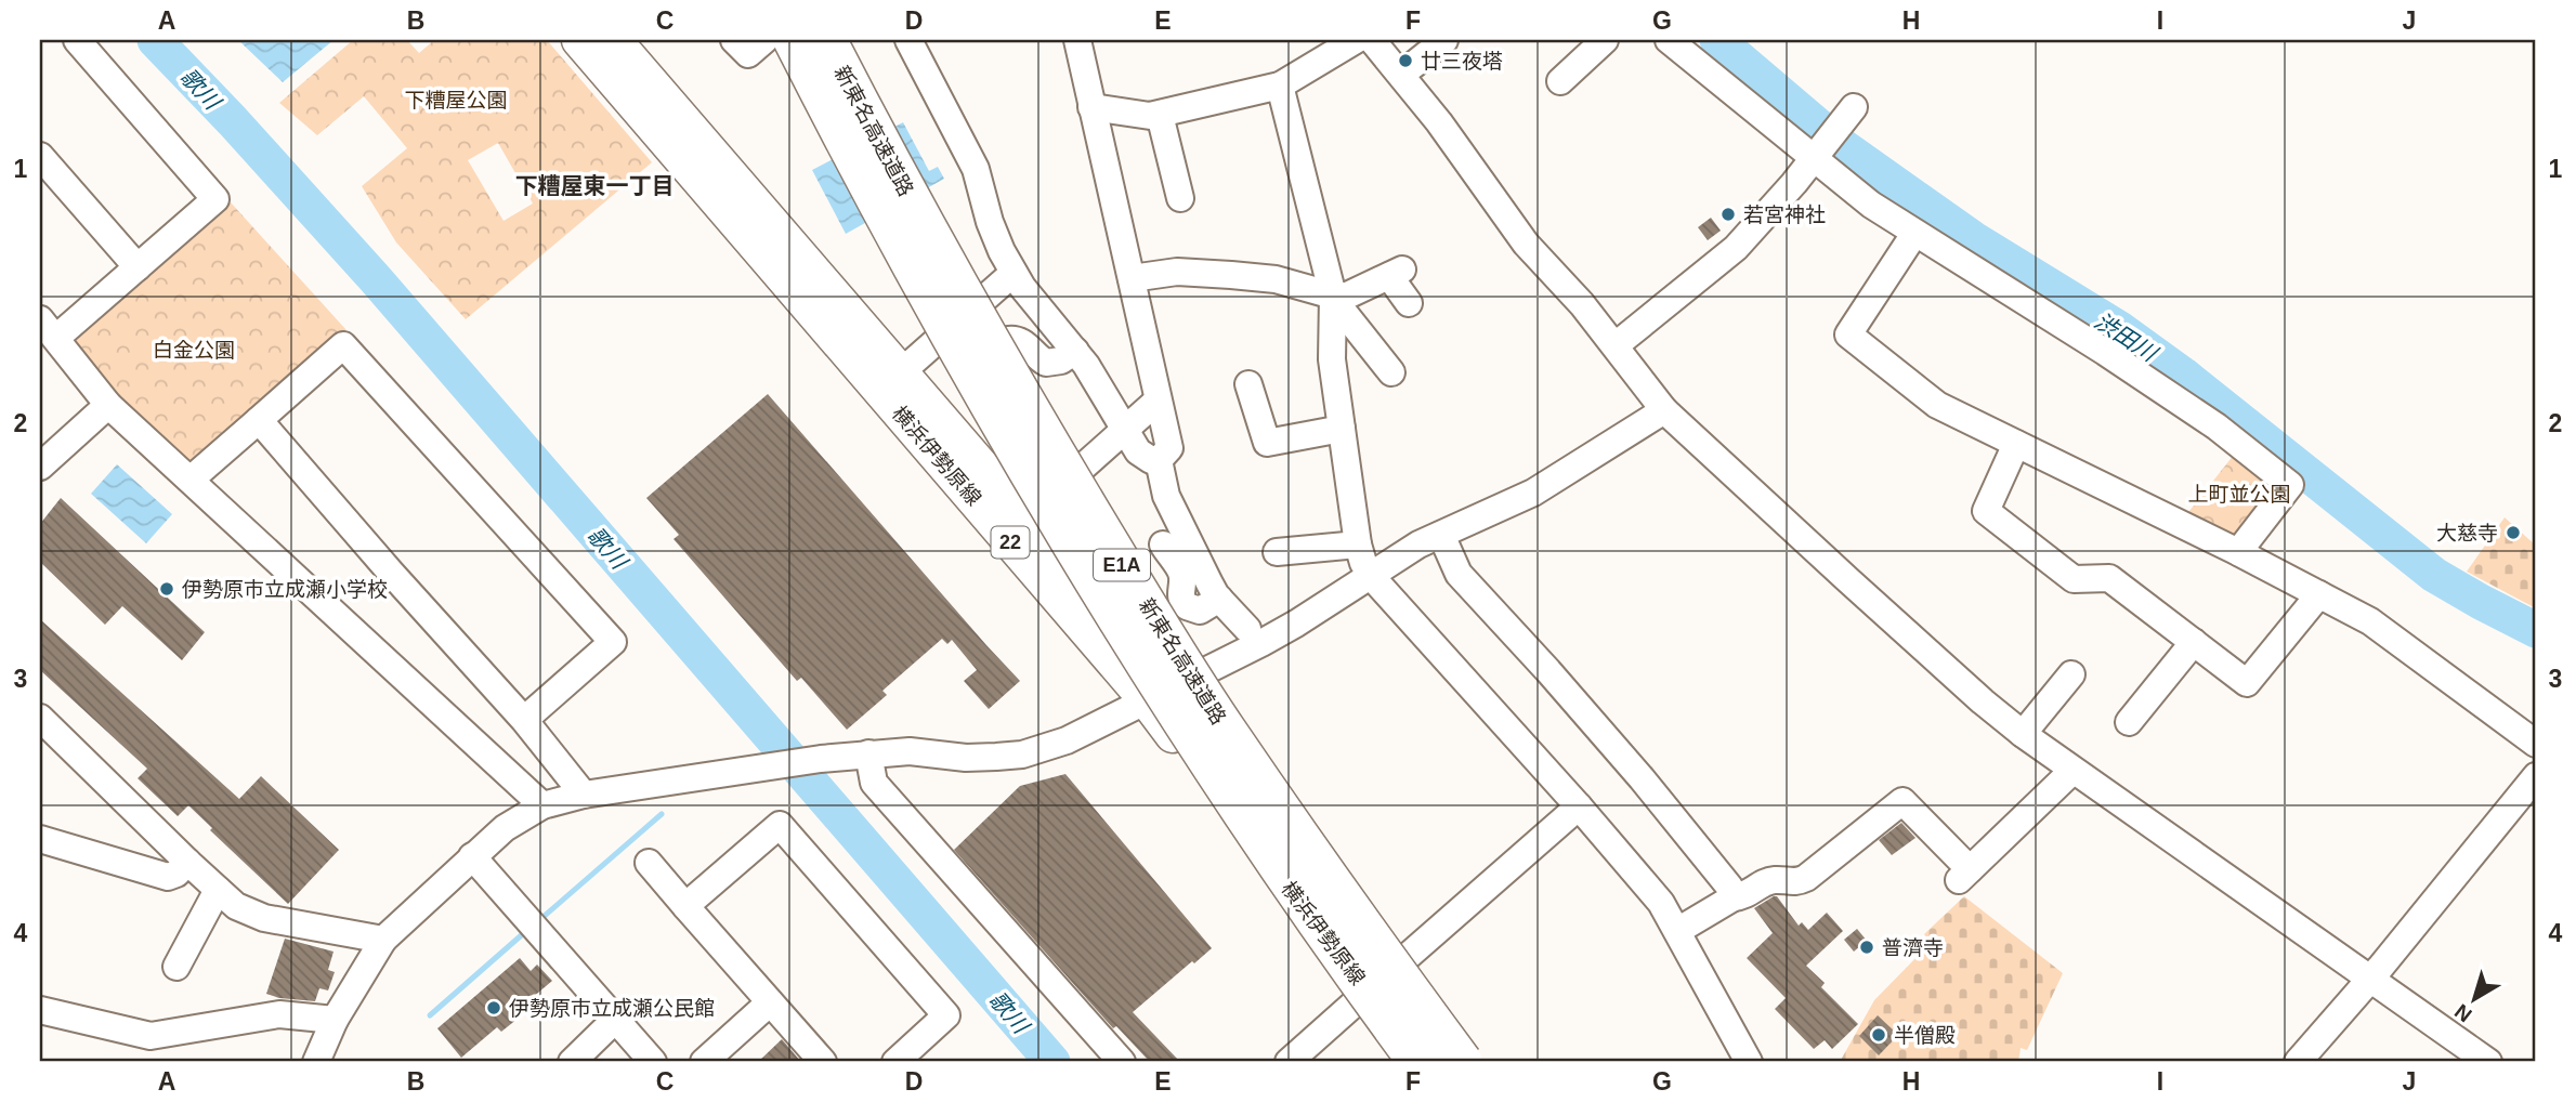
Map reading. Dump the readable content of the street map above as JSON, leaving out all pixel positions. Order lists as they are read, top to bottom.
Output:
{
  "streets": {
    "highway": ["新東名高速道路", "E1A"],
    "main road": ["横浜伊勢原線", "22"]
  },
  "crossings": [
    ["新東名高速道路", "横浜伊勢原線"]
  ],
  "districts": ["下糟屋東一丁目"],
  "water": ["歌川", "渋田川"],
  "parks": ["下糟屋公園", "白金公園", "上町並公園"],
  "places": [
    "廿三夜塔",
    "若宮神社",
    "大慈寺",
    "伊勢原市立成瀬小学校",
    "普濟寺",
    "伊勢原市立成瀬公民館",
    "半僧殿"
  ],
  "north": "bottom left",
  "grid": {
    "columns": [
      "A",
      "B",
      "C",
      "D",
      "E",
      "F",
      "G",
      "H",
      "I",
      "J"
    ],
    "rows": [
      "1",
      "2",
      "3",
      "4"
    ]
  }
}
